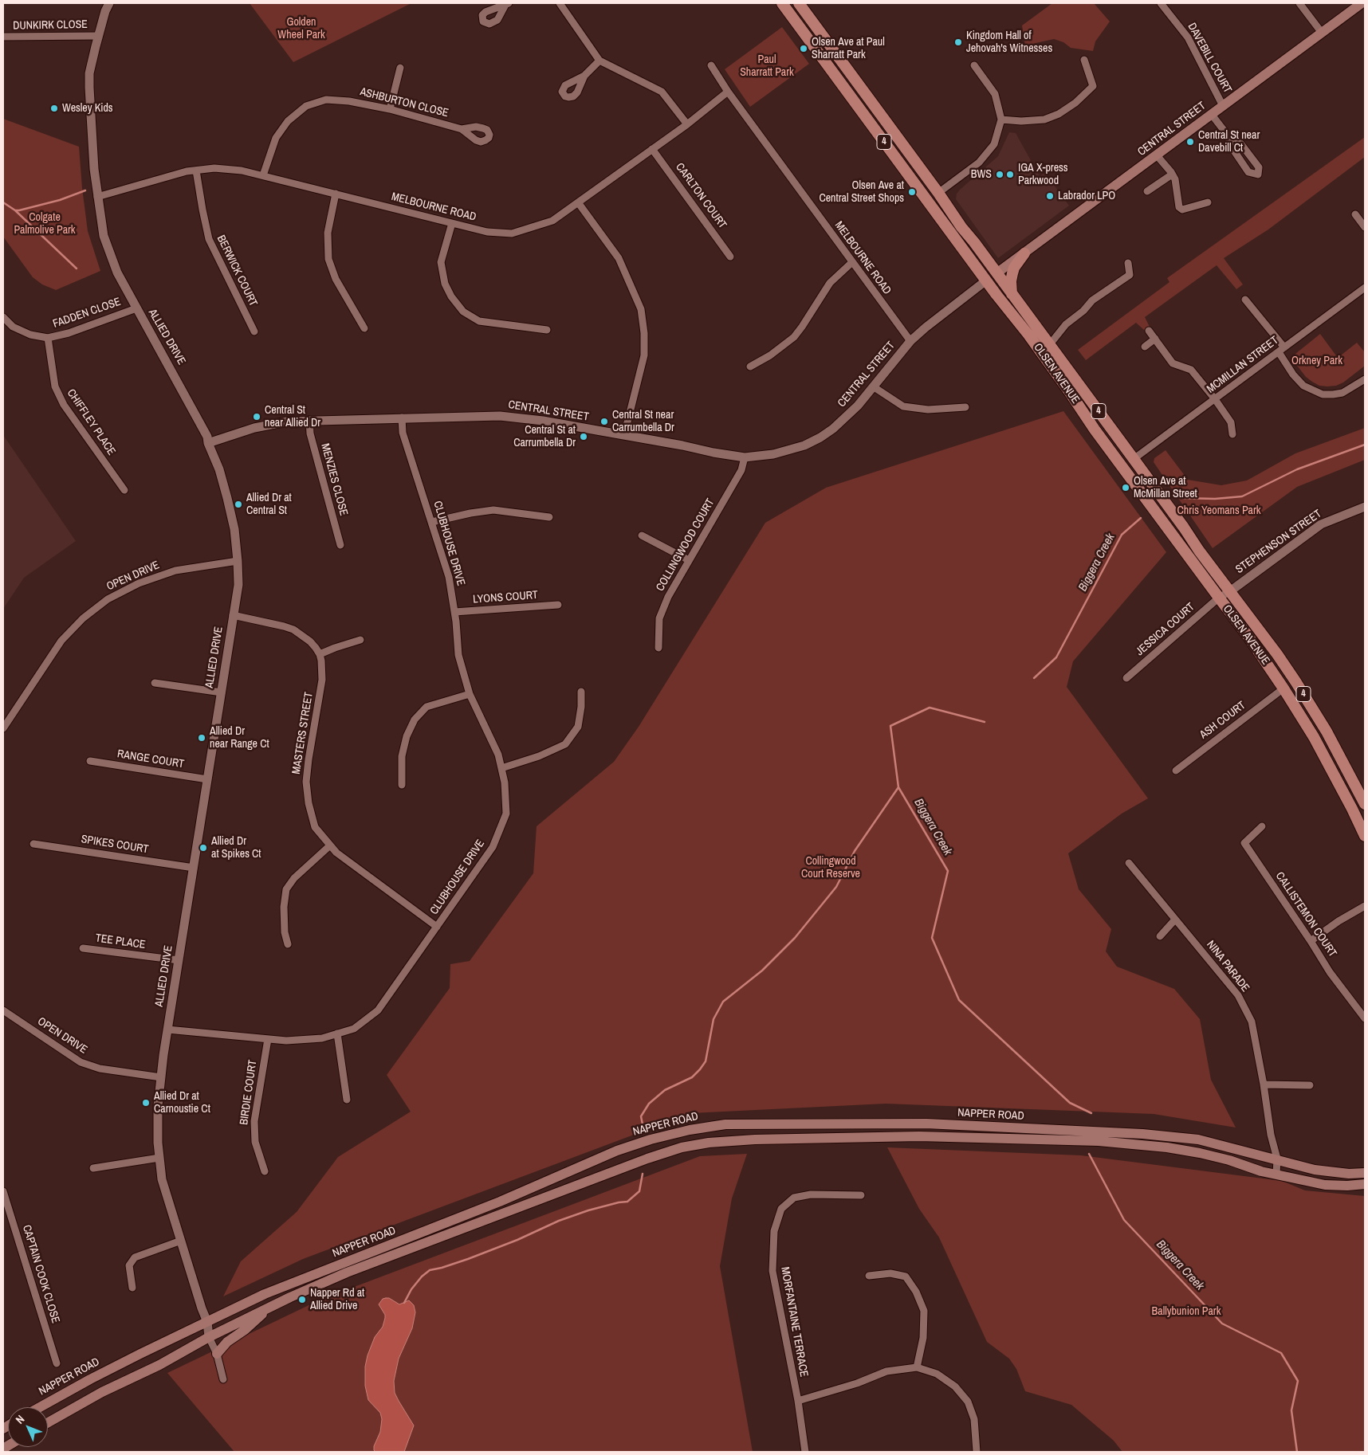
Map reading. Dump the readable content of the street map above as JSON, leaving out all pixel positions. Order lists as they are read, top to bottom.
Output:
{
  "streets": {
    "main road": [
      "CENTRAL STREET",
      "4",
      "OLSEN AVENUE",
      "NAPPER ROAD"
    ],
    "street": [
      "DUNKIRK CLOSE",
      "DAVEBILL COURT",
      "ASHBURTON CLOSE",
      "CARLTON COURT",
      "MELBOURNE ROAD",
      "BERWICK COURT",
      "FADDEN CLOSE",
      "ALLIED DRIVE",
      "MCMILLAN STREET",
      "CHIFFLEY PLACE",
      "MENZIES CLOSE",
      "STEPHENSON STREET",
      "CLUBHOUSE DRIVE",
      "COLLINGWOOD COURT",
      "OPEN DRIVE",
      "LYONS COURT",
      "JESSICA COURT",
      "ASH COURT",
      "MASTERS STREET",
      "RANGE COURT",
      "SPIKES COURT",
      "CALLISTEMON COURT",
      "TEE PLACE",
      "NINA PARADE",
      "BIRDIE COURT",
      "CAPTAIN COOK CLOSE",
      "MORFANTAINE TERRACE"
    ]
  },
  "crossings": [
    ["DUNKIRK CLOSE", "ALLIED DRIVE"],
    ["DAVEBILL COURT", "CENTRAL STREET"],
    ["ASHBURTON CLOSE", "MELBOURNE ROAD"],
    ["CENTRAL STREET", "MELBOURNE ROAD"],
    ["CENTRAL STREET", "ALLIED DRIVE"],
    ["CENTRAL STREET", "OLSEN AVENUE"],
    ["CENTRAL STREET", "MENZIES CLOSE"],
    ["CENTRAL STREET", "CLUBHOUSE DRIVE"],
    ["CENTRAL STREET", "COLLINGWOOD COURT"],
    ["CARLTON COURT", "MELBOURNE ROAD"],
    ["MELBOURNE ROAD", "BERWICK COURT"],
    ["MELBOURNE ROAD", "ALLIED DRIVE"],
    ["FADDEN CLOSE", "ALLIED DRIVE"],
    ["FADDEN CLOSE", "CHIFFLEY PLACE"],
    ["ALLIED DRIVE", "CLUBHOUSE DRIVE"],
    ["ALLIED DRIVE", "OPEN DRIVE"],
    ["ALLIED DRIVE", "RANGE COURT"],
    ["ALLIED DRIVE", "SPIKES COURT"],
    ["ALLIED DRIVE", "TEE PLACE"],
    ["ALLIED DRIVE", "NAPPER ROAD"],
    ["MCMILLAN STREET", "OLSEN AVENUE"],
    ["OLSEN AVENUE", "STEPHENSON STREET"],
    ["OLSEN AVENUE", "JESSICA COURT"],
    ["OLSEN AVENUE", "ASH COURT"],
    ["STEPHENSON STREET", "JESSICA COURT"],
    ["CLUBHOUSE DRIVE", "LYONS COURT"],
    ["CLUBHOUSE DRIVE", "MASTERS STREET"],
    ["CLUBHOUSE DRIVE", "BIRDIE COURT"],
    ["NINA PARADE", "NAPPER ROAD"]
  ],
  "water": ["Biggera Creek"],
  "parks": [
    "Golden Wheel Park",
    "Paul Sharratt Park",
    "Colgate Palmolive Park",
    "Orkney Park",
    "Chris Yeomans Park",
    "Collingwood Court Reserve",
    "Ballybunion Park"
  ],
  "places": [
    "Kingdom Hall of Jehovah's Witnesses",
    "Olsen Ave at Paul Sharratt Park",
    "Wesley Kids",
    "Central St near Davebill Ct",
    "BWS",
    "IGA X-press Parkwood",
    "Olsen Ave at Central Street Shops",
    "Labrador LPO",
    "Central St near Allied Dr",
    "Central St near Carrumbella Dr",
    "Central St at Carrumbella Dr",
    "Olsen Ave at McMillan Street",
    "Allied Dr at Central St",
    "Allied Dr near Range Ct",
    "Allied Dr at Spikes Ct",
    "Allied Dr at Carnoustie Ct",
    "Napper Rd at Allied Drive"
  ],
  "north": "top left"
}
